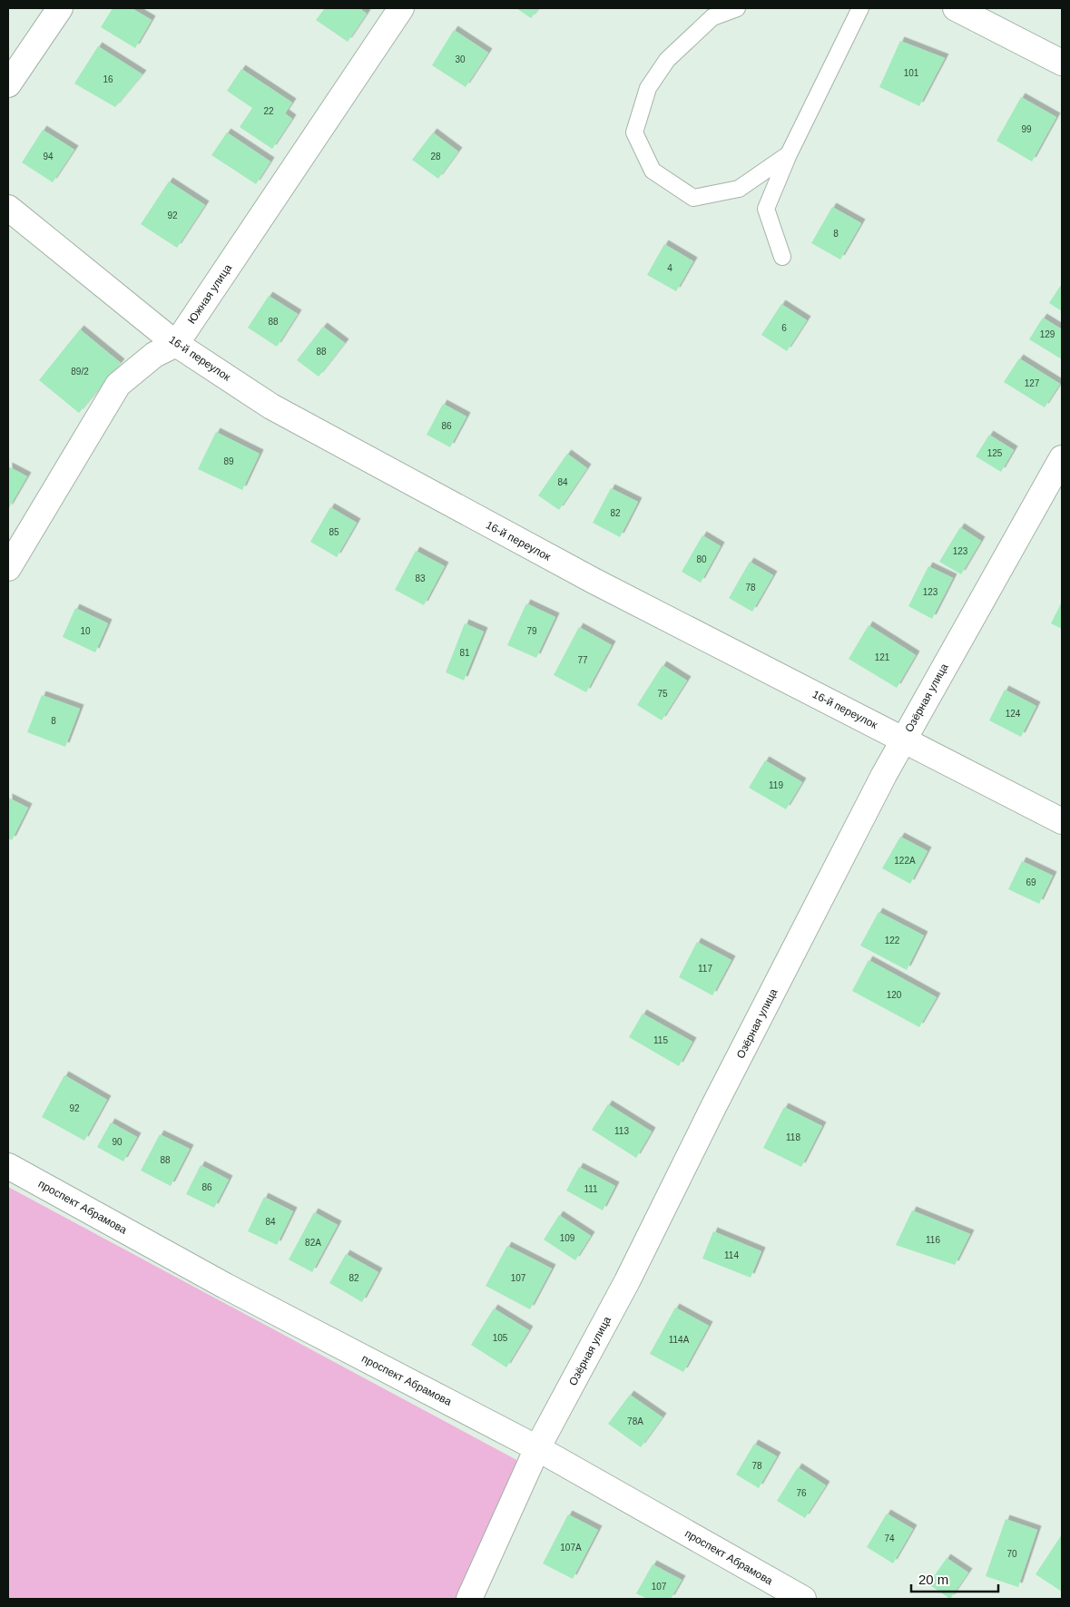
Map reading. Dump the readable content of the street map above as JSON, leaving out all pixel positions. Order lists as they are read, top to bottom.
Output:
{
  "streets": {
    "street": [
      "Южная улица",
      "16-й переулок",
      "Озёрная улица",
      "проспект Абрамова"
    ]
  },
  "crossings": [
    ["Южная улица", "16-й переулок"],
    ["16-й переулок", "Озёрная улица"],
    ["Озёрная улица", "проспект Абрамова"]
  ],
  "house_numbers": [
    "30",
    "101",
    "16",
    "22",
    "99",
    "94",
    "28",
    "92",
    "8",
    "4",
    "88",
    "6",
    "129",
    "88",
    "89/2",
    "127",
    "86",
    "125",
    "89",
    "84",
    "82",
    "85",
    "123",
    "80",
    "83",
    "78",
    "123",
    "10",
    "79",
    "81",
    "121",
    "77",
    "75",
    "124",
    "8",
    "119",
    "122А",
    "69",
    "122",
    "117",
    "120",
    "115",
    "92",
    "113",
    "118",
    "90",
    "88",
    "86",
    "111",
    "84",
    "109",
    "116",
    "82А",
    "114",
    "82",
    "107",
    "105",
    "114А",
    "78А",
    "78",
    "76",
    "74",
    "107А",
    "70",
    "107"
  ],
  "scale_bar": "20 m"
}
